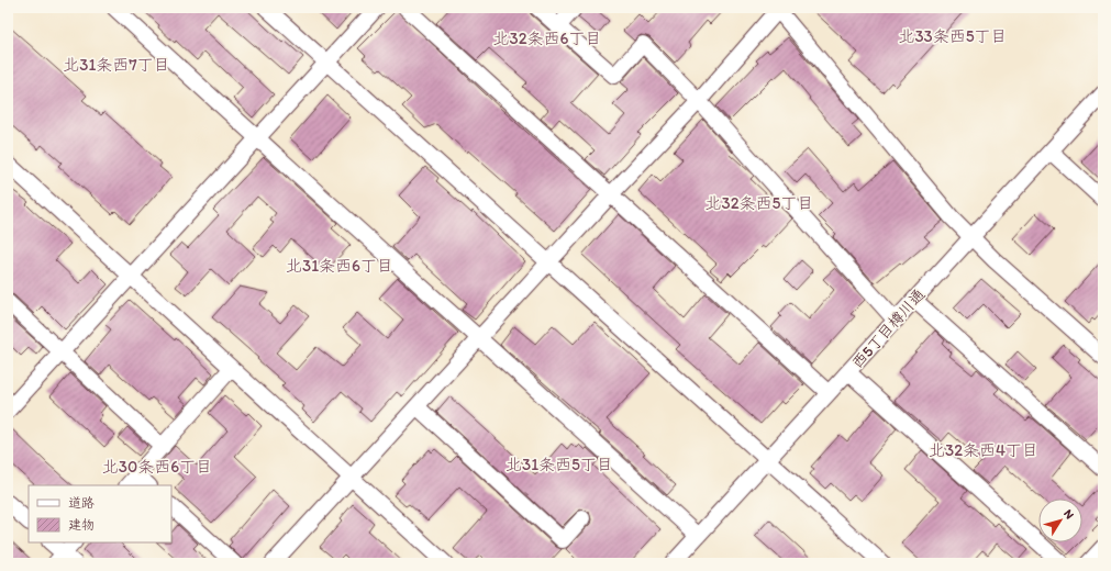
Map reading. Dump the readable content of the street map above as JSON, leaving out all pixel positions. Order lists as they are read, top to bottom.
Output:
{
  "streets": {
    "street": ["西5丁目樽川通"]
  },
  "districts": [
    "北33条西5丁目",
    "北32条西6丁目",
    "北31条西7丁目",
    "北32条西5丁目",
    "北31条西6丁目",
    "北32条西4丁目",
    "北31条西5丁目",
    "北30条西6丁目"
  ],
  "legend": ["道路", "建物"],
  "north": "top right"
}
